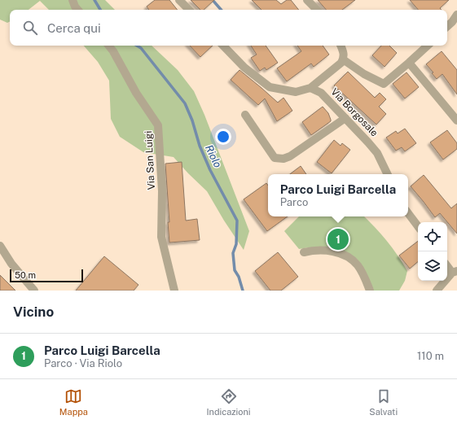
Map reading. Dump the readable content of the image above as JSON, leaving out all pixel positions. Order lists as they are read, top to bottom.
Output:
{
  "streets": {
    "street": ["Via Borgosale", "Via San Luigi"]
  },
  "water": ["Riolo"],
  "scale_bar": "50 m",
  "page": {
    "search": "Cerca qui",
    "popup": ["Parco Luigi Barcella", "Parco"],
    "pins": "1",
    "scale": "50 m",
    "heading": "Vicino",
    "list": [
      {
        "mark": "1",
        "name": "Parco Luigi Barcella",
        "note": "Parco · Via Riolo",
        "value": "110 m"
      }
    ],
    "nav": ["Mappa", "Indicazioni", "Salvati"]
  }
}
